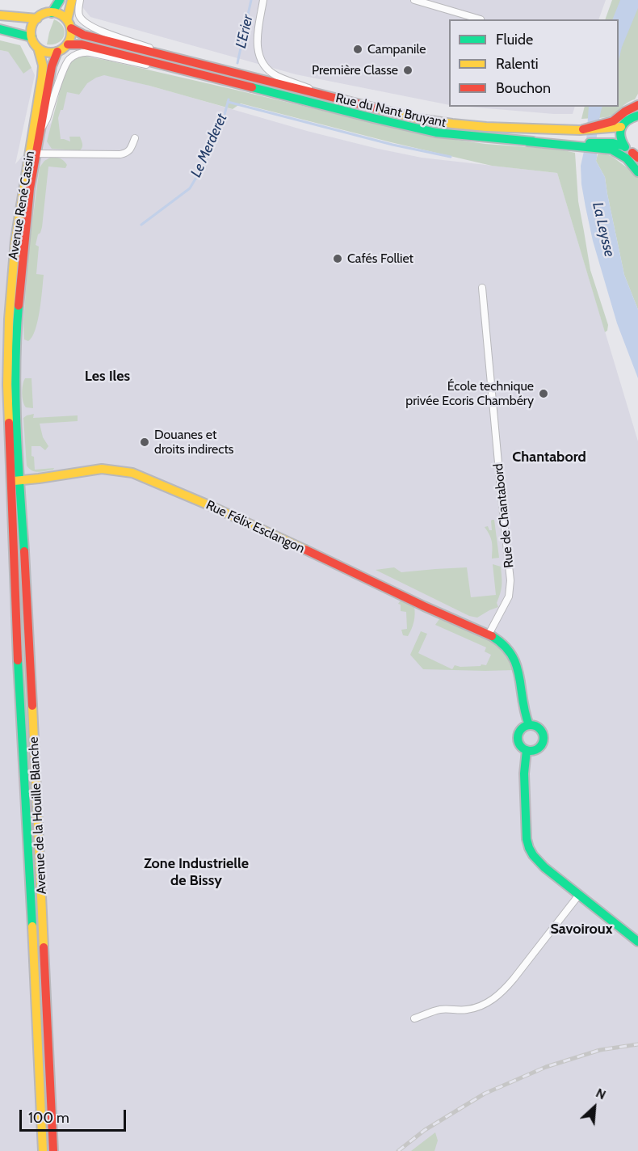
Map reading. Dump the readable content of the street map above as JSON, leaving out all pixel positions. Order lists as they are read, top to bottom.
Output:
{
  "streets": {
    "main road": [
      "Rue du Nant Bruyant",
      "Avenue René Cassin",
      "Rue Félix Esclangon",
      "Avenue de la Houille Blanche"
    ],
    "street": ["Rue de Chantabord"]
  },
  "crossings": [
    ["Rue du Nant Bruyant", "Avenue René Cassin"],
    ["Avenue René Cassin", "Rue Félix Esclangon"],
    ["Avenue René Cassin", "Avenue de la Houille Blanche"],
    ["Rue de Chantabord", "Rue Félix Esclangon"],
    ["Rue Félix Esclangon", "Avenue de la Houille Blanche"]
  ],
  "districts": [
    "Les Iles",
    "Chantabord",
    "Zone Industrielle de Bissy",
    "Savoiroux"
  ],
  "water": ["L'Erier", "Le Merderet", "La Leysse"],
  "places": [
    "Campanile",
    "Première Classe",
    "Cafés Folliet",
    "École technique privée Ecoris Chambéry",
    "Douanes et droits indirects"
  ],
  "legend": ["Fluide", "Ralenti", "Bouchon"],
  "scale_bar": "100 m",
  "north": "top right"
}
